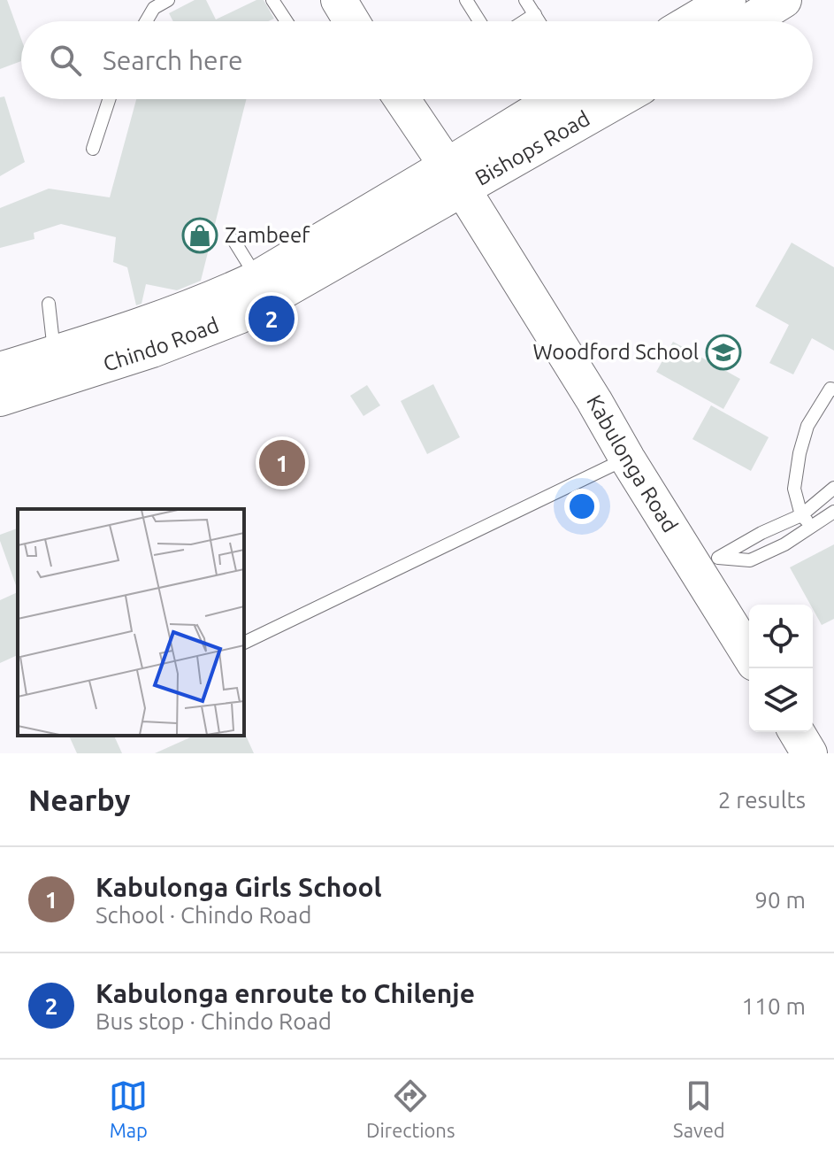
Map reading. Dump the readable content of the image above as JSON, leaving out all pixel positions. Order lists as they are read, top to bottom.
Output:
{
  "streets": {
    "main road": ["Bishops Road", "Chindo Road", "Kabulonga Road"]
  },
  "crossings": [
    ["Bishops Road", "Chindo Road"],
    ["Bishops Road", "Kabulonga Road"],
    ["Chindo Road", "Kabulonga Road"]
  ],
  "places": {
    "shop": ["Zambeef"],
    "school or university": ["Woodford School"]
  },
  "page": {
    "search": "Search here",
    "pins": ["2", "1"],
    "heading": ["Nearby", "2 results"],
    "list": [
      {
        "mark": "1",
        "name": "Kabulonga Girls School",
        "note": "School · Chindo Road",
        "value": "90 m"
      },
      {
        "mark": "2",
        "name": "Kabulonga enroute to Chilenje",
        "note": "Bus stop · Chindo Road",
        "value": "110 m"
      }
    ],
    "nav": ["Map", "Directions", "Saved"]
  }
}
